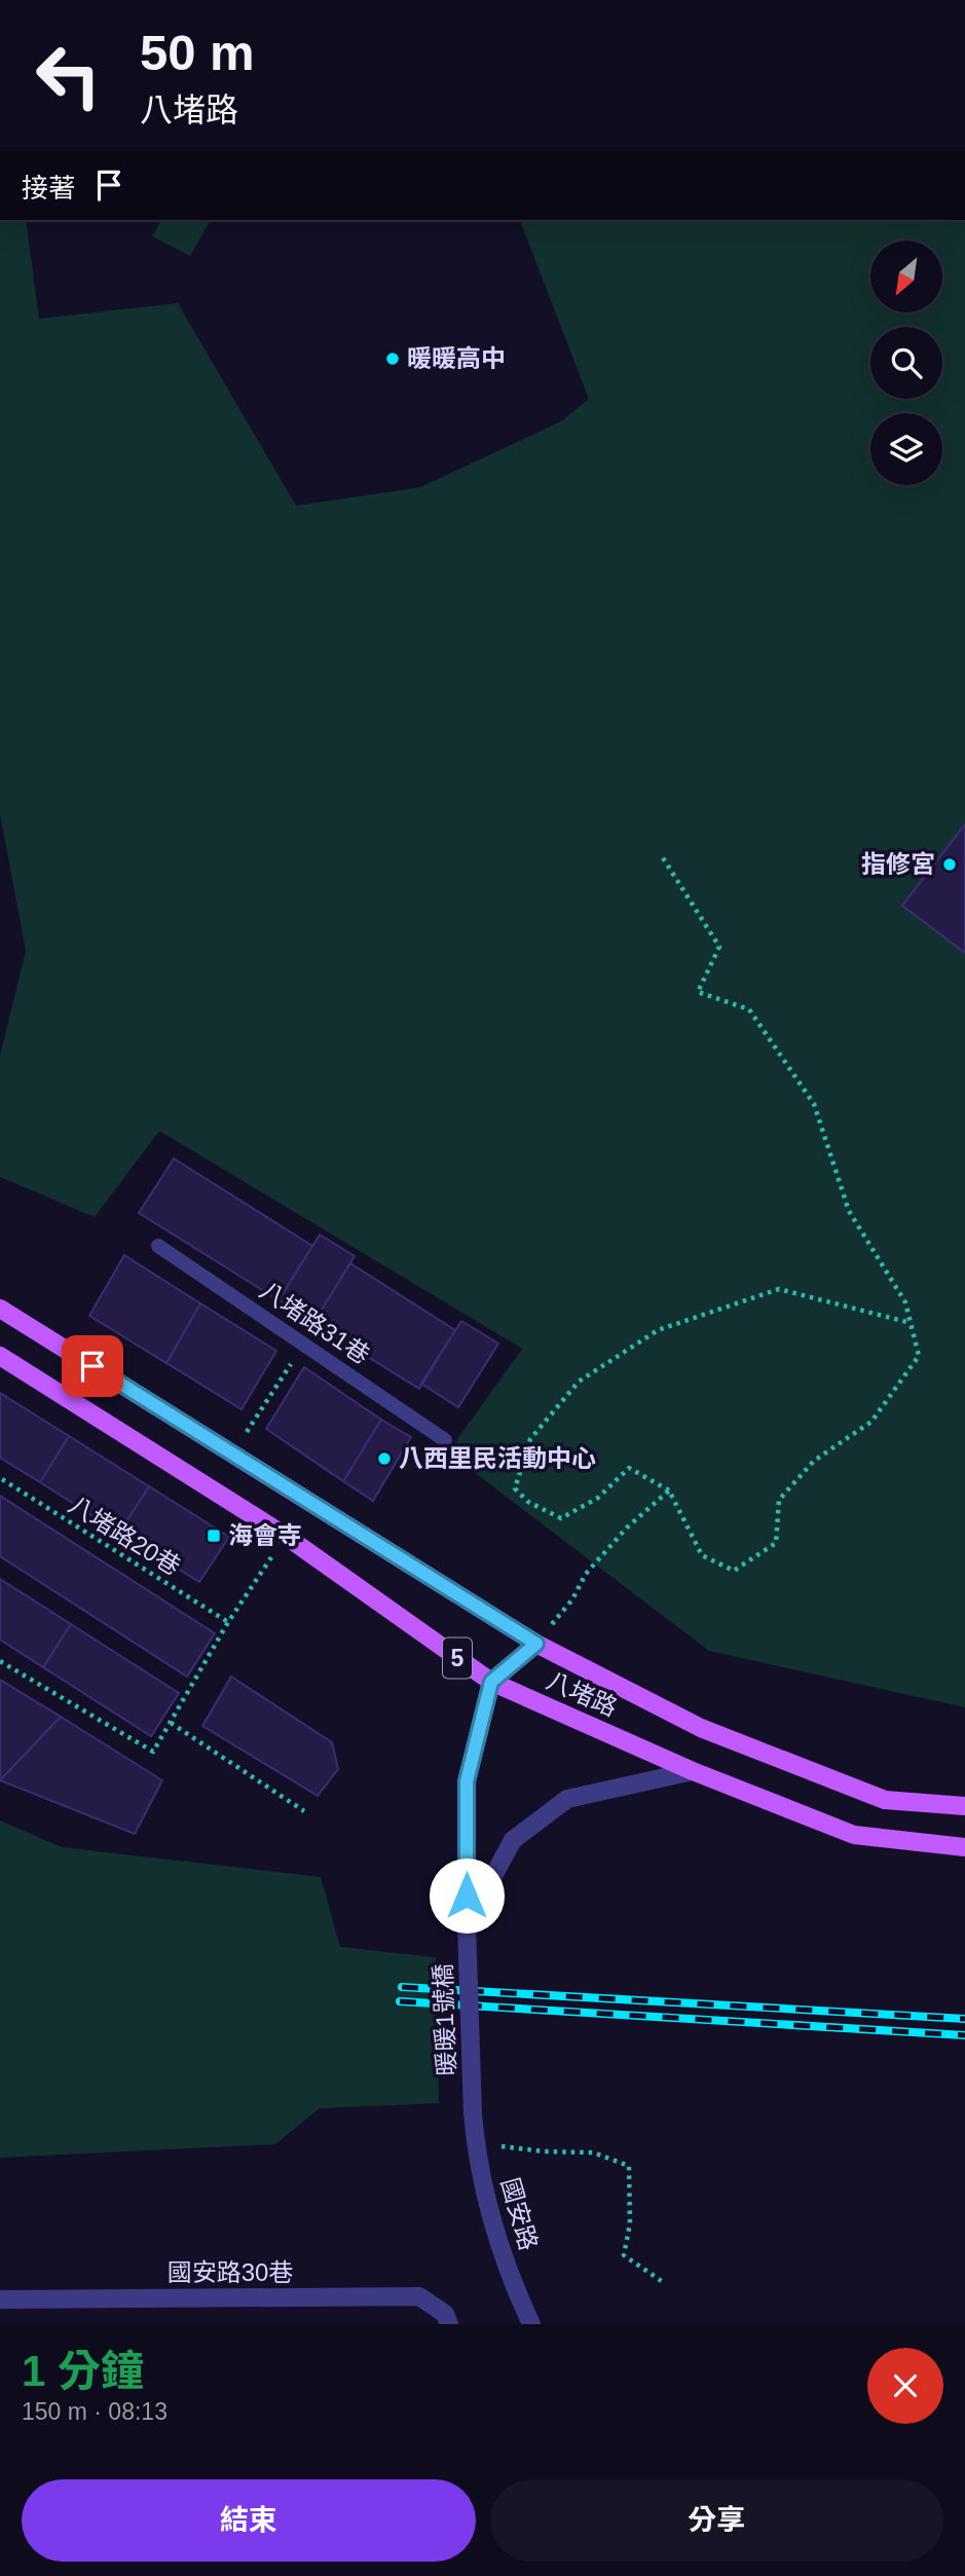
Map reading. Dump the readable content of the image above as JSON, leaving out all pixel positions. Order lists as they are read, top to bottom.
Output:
{
  "streets": {
    "main road": ["5", "八堵路"],
    "street": ["暖暖1號橋", "國安路", "國安路30巷"],
    "lane": ["八堵路31巷"],
    "path": ["八堵路20巷"]
  },
  "crossings": [
    ["暖暖1號橋", "國安路"]
  ],
  "places": {
    "other": ["暖暖高中", "指修宮", "八西里民活動中心"],
    "transit": ["海會寺"]
  },
  "north": "bottom left",
  "page": {
    "turn": ["50 m", "八堵路"],
    "then": "接著",
    "heading": ["1 分鐘", "150 m · 08:13"],
    "buttons": ["結束", "分享"]
  }
}
